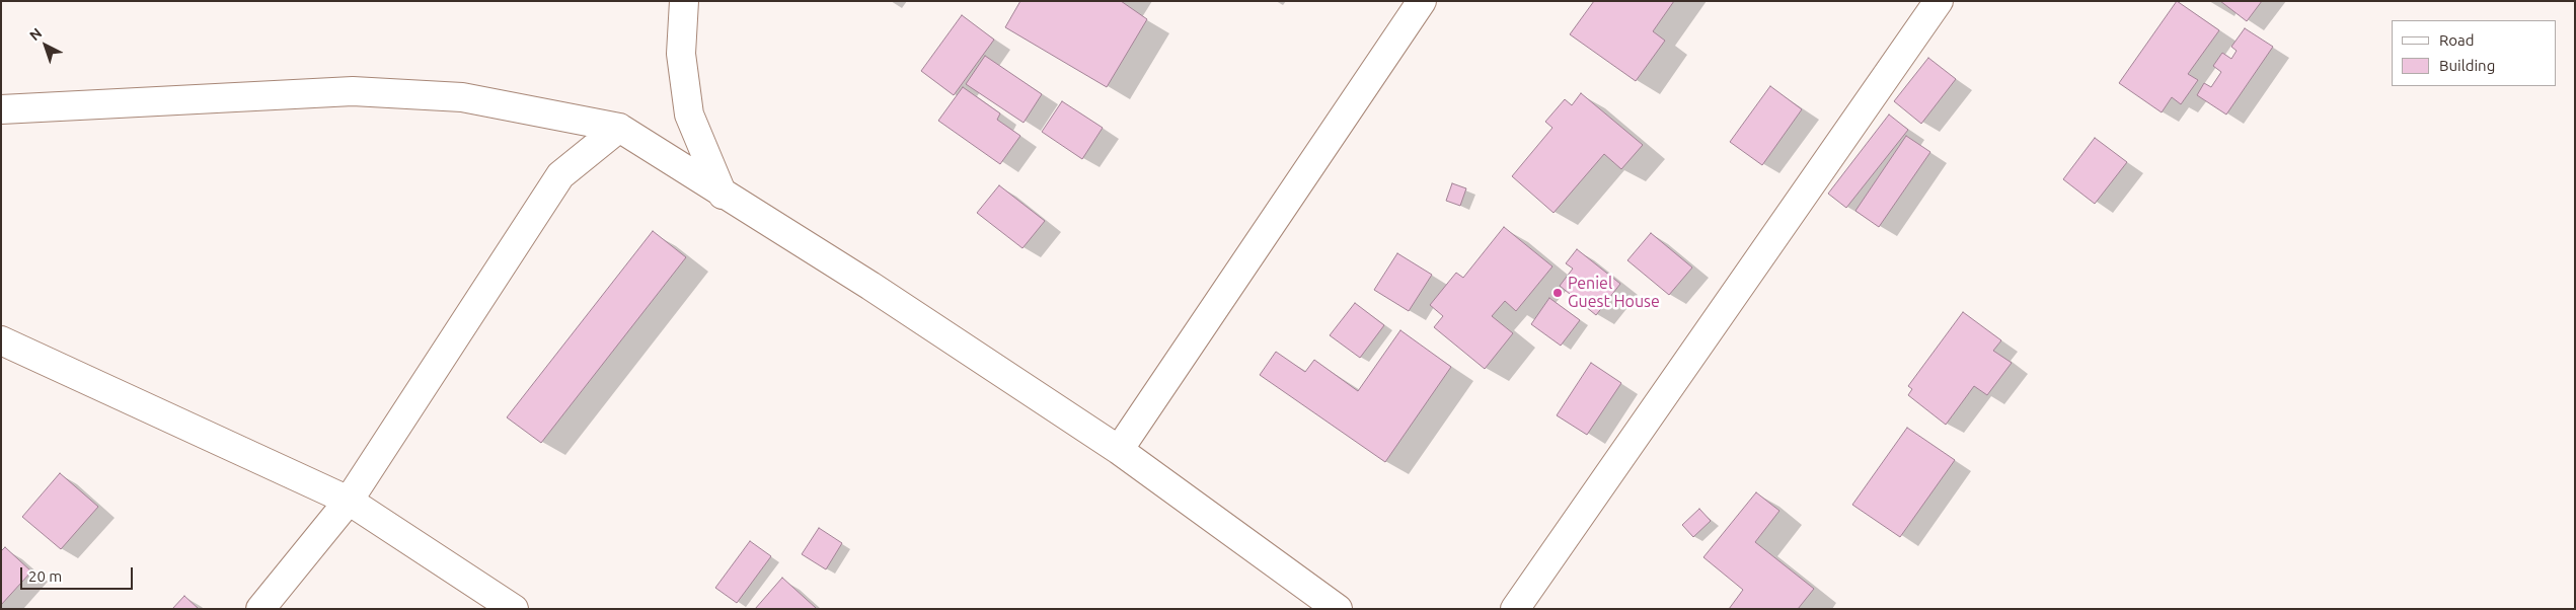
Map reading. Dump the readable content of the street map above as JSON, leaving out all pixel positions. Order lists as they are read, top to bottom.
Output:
{
  "places": ["Peniel Guest House"],
  "legend": ["Road", "Building"],
  "scale_bar": "20 m",
  "north": "top left"
}
